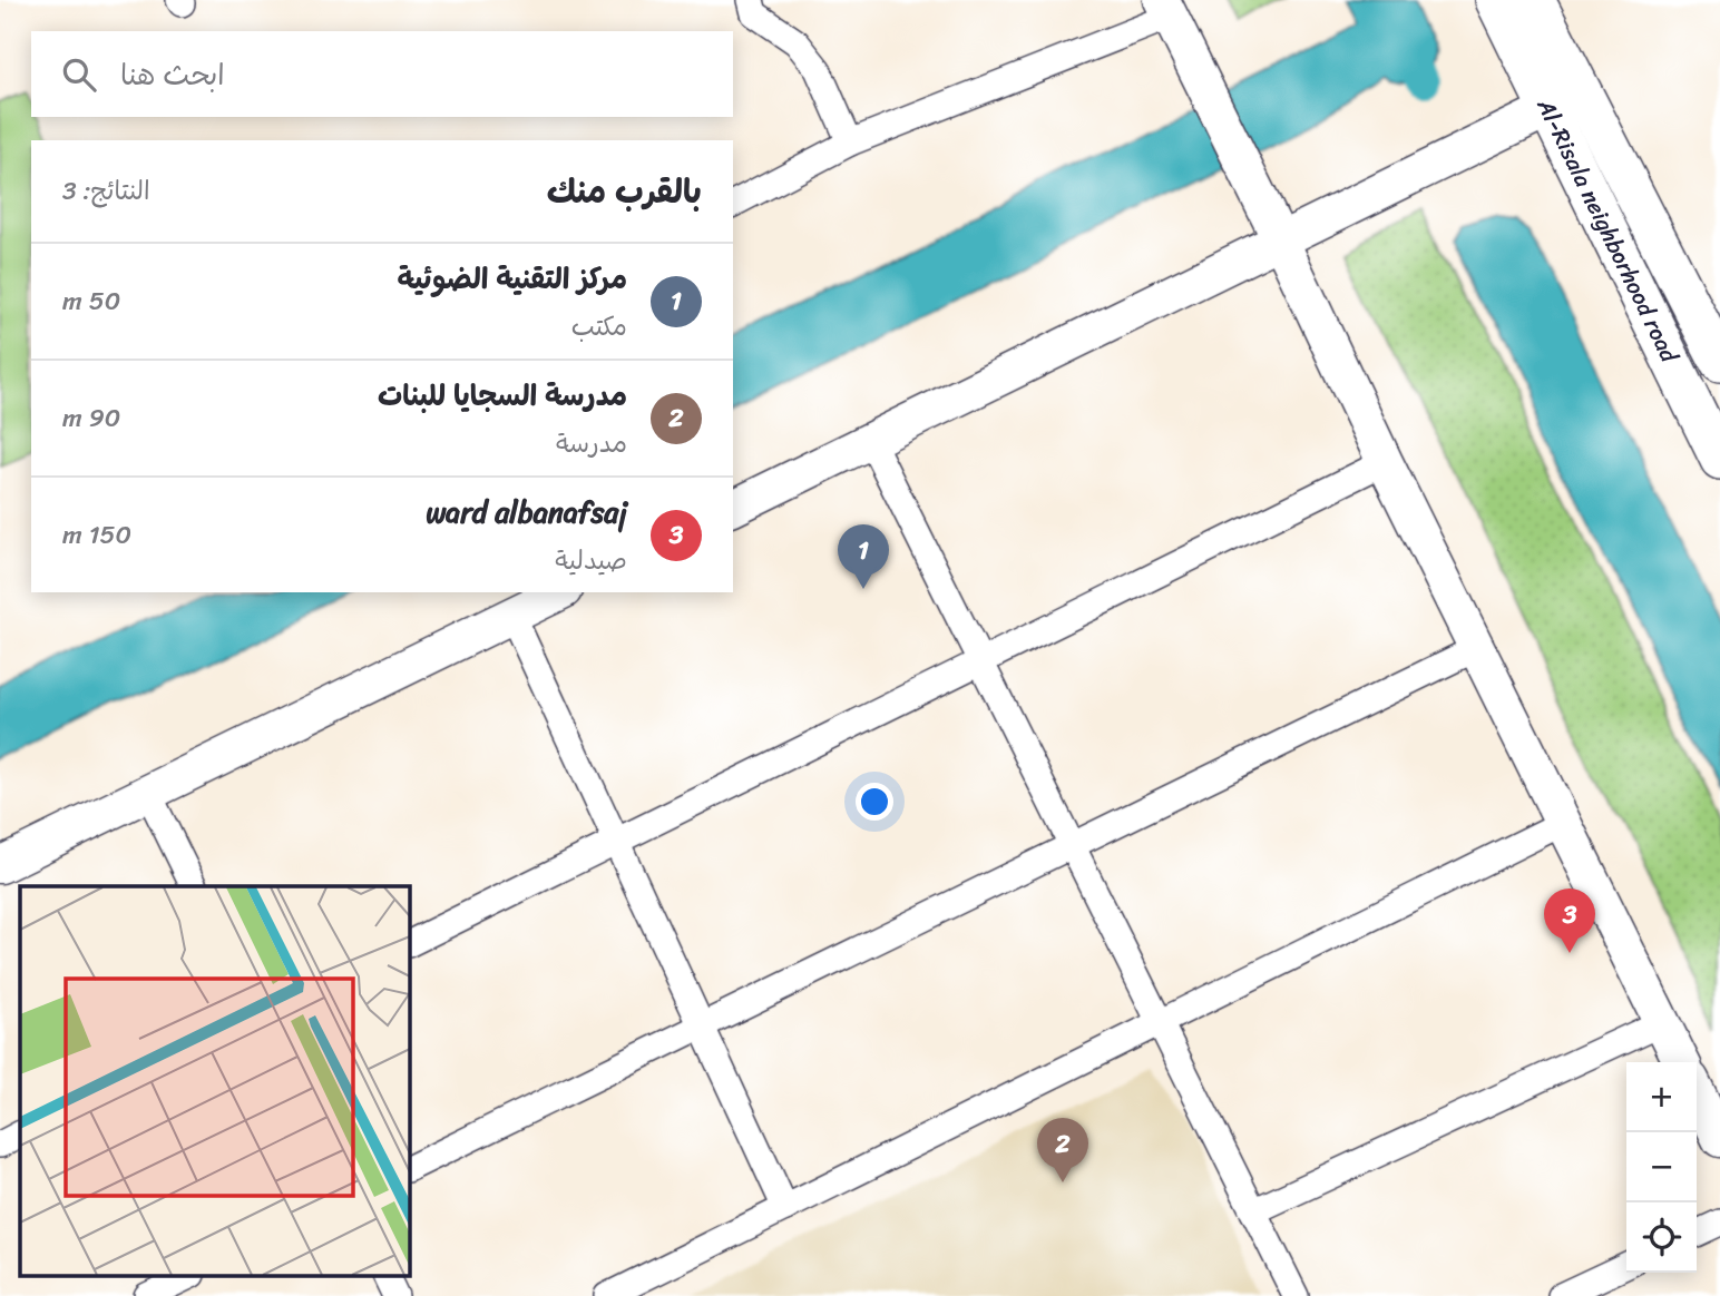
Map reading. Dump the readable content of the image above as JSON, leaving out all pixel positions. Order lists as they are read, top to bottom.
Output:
{
  "streets": {
    "main road": ["Al-Risala neighborhood road"]
  },
  "page": {
    "search": "ابحث هنا",
    "heading": ["بالقرب منك", "النتائج: 3"],
    "list": [
      {
        "mark": "1",
        "name": "مركز التقنية الضوئية",
        "note": "مكتب",
        "value": "50 m"
      },
      {
        "mark": "2",
        "name": "مدرسة السجايا للبنات",
        "note": "مدرسة",
        "value": "90 m"
      },
      {
        "mark": "3",
        "name": "ward albanafsaj",
        "note": "صيدلية",
        "value": "150 m"
      }
    ],
    "pins": ["1", "3", "2"],
    "map_buttons": ["+", "−"]
  }
}
